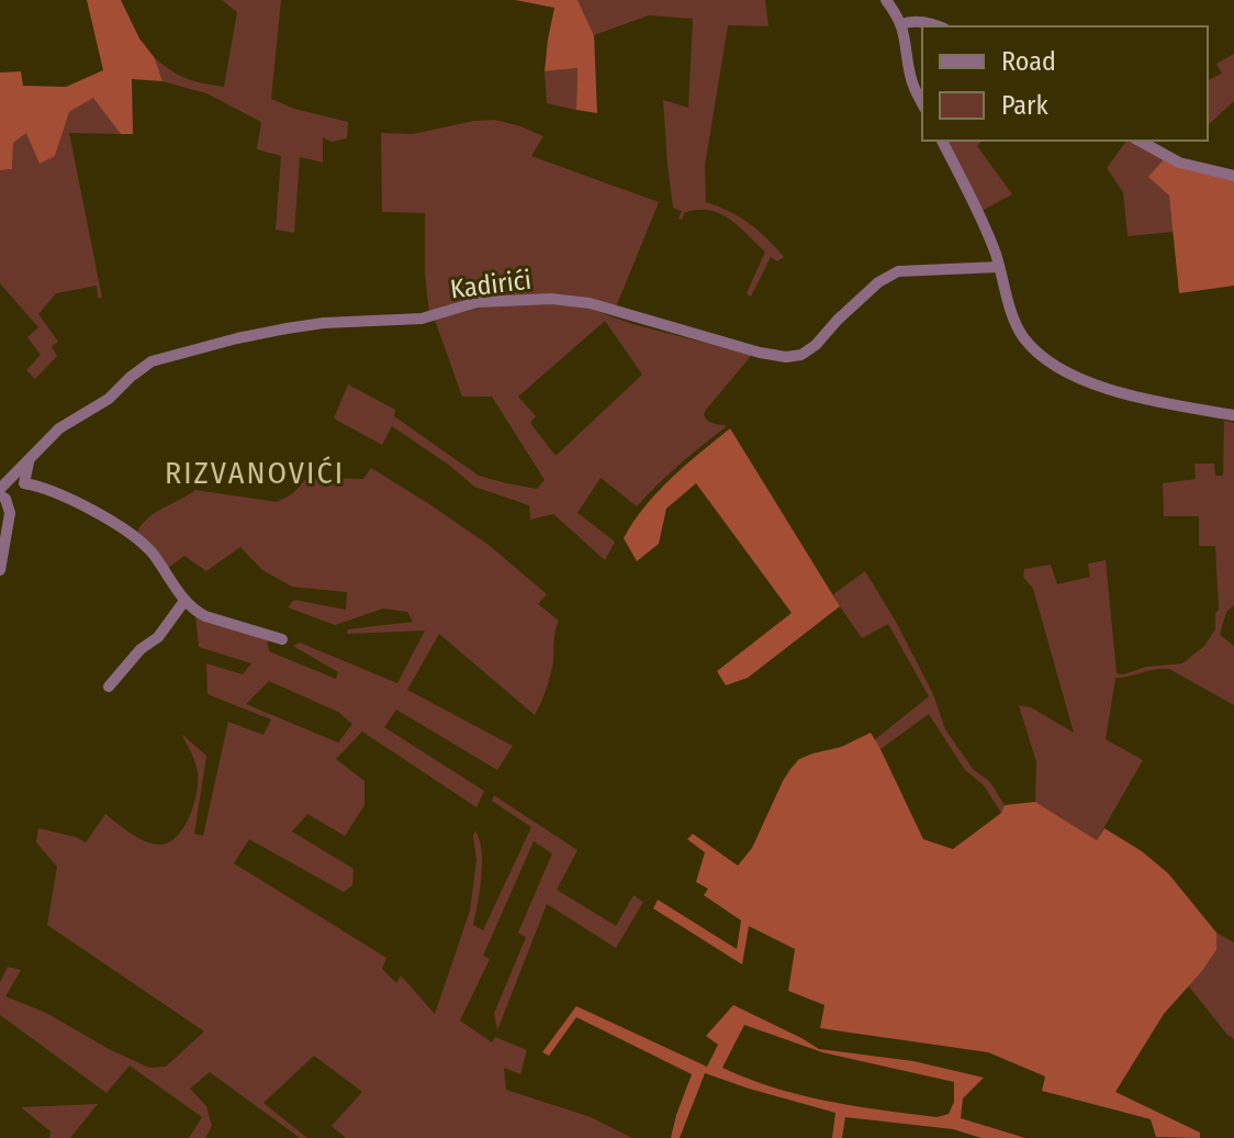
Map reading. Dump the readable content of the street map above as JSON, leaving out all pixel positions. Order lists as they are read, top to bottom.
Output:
{
  "streets": {
    "street": ["Kadirići"]
  },
  "districts": ["RIZVANOVIĆI"],
  "legend": ["Road", "Park"]
}
